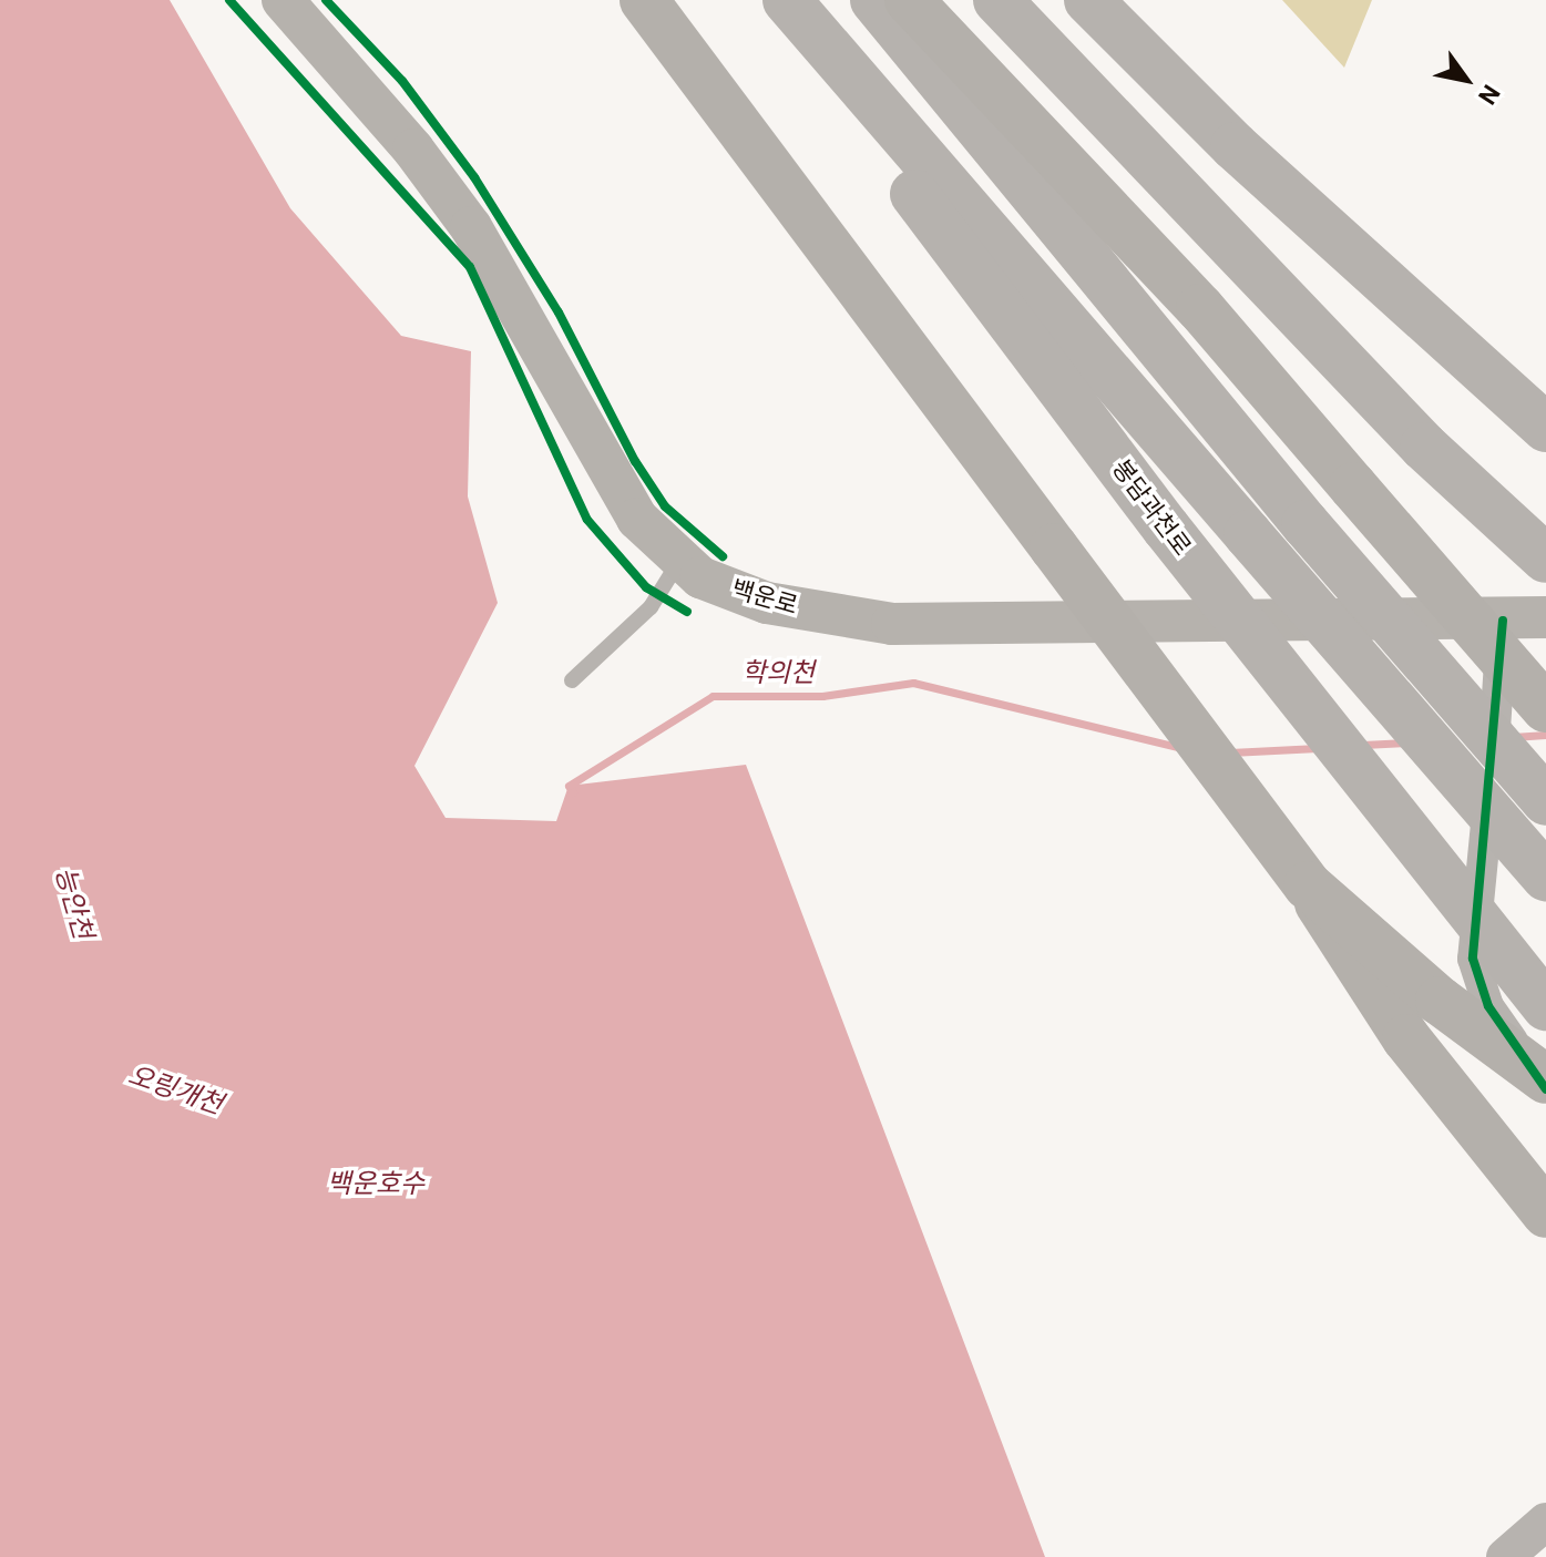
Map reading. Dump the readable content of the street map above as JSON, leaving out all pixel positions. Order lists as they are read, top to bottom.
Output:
{
  "streets": {
    "highway": ["봉담과천로"],
    "main road": ["백운로"]
  },
  "water": [
    "학의천",
    "능안천",
    "오링개천",
    "백운호수"
  ],
  "north": "bottom right"
}
